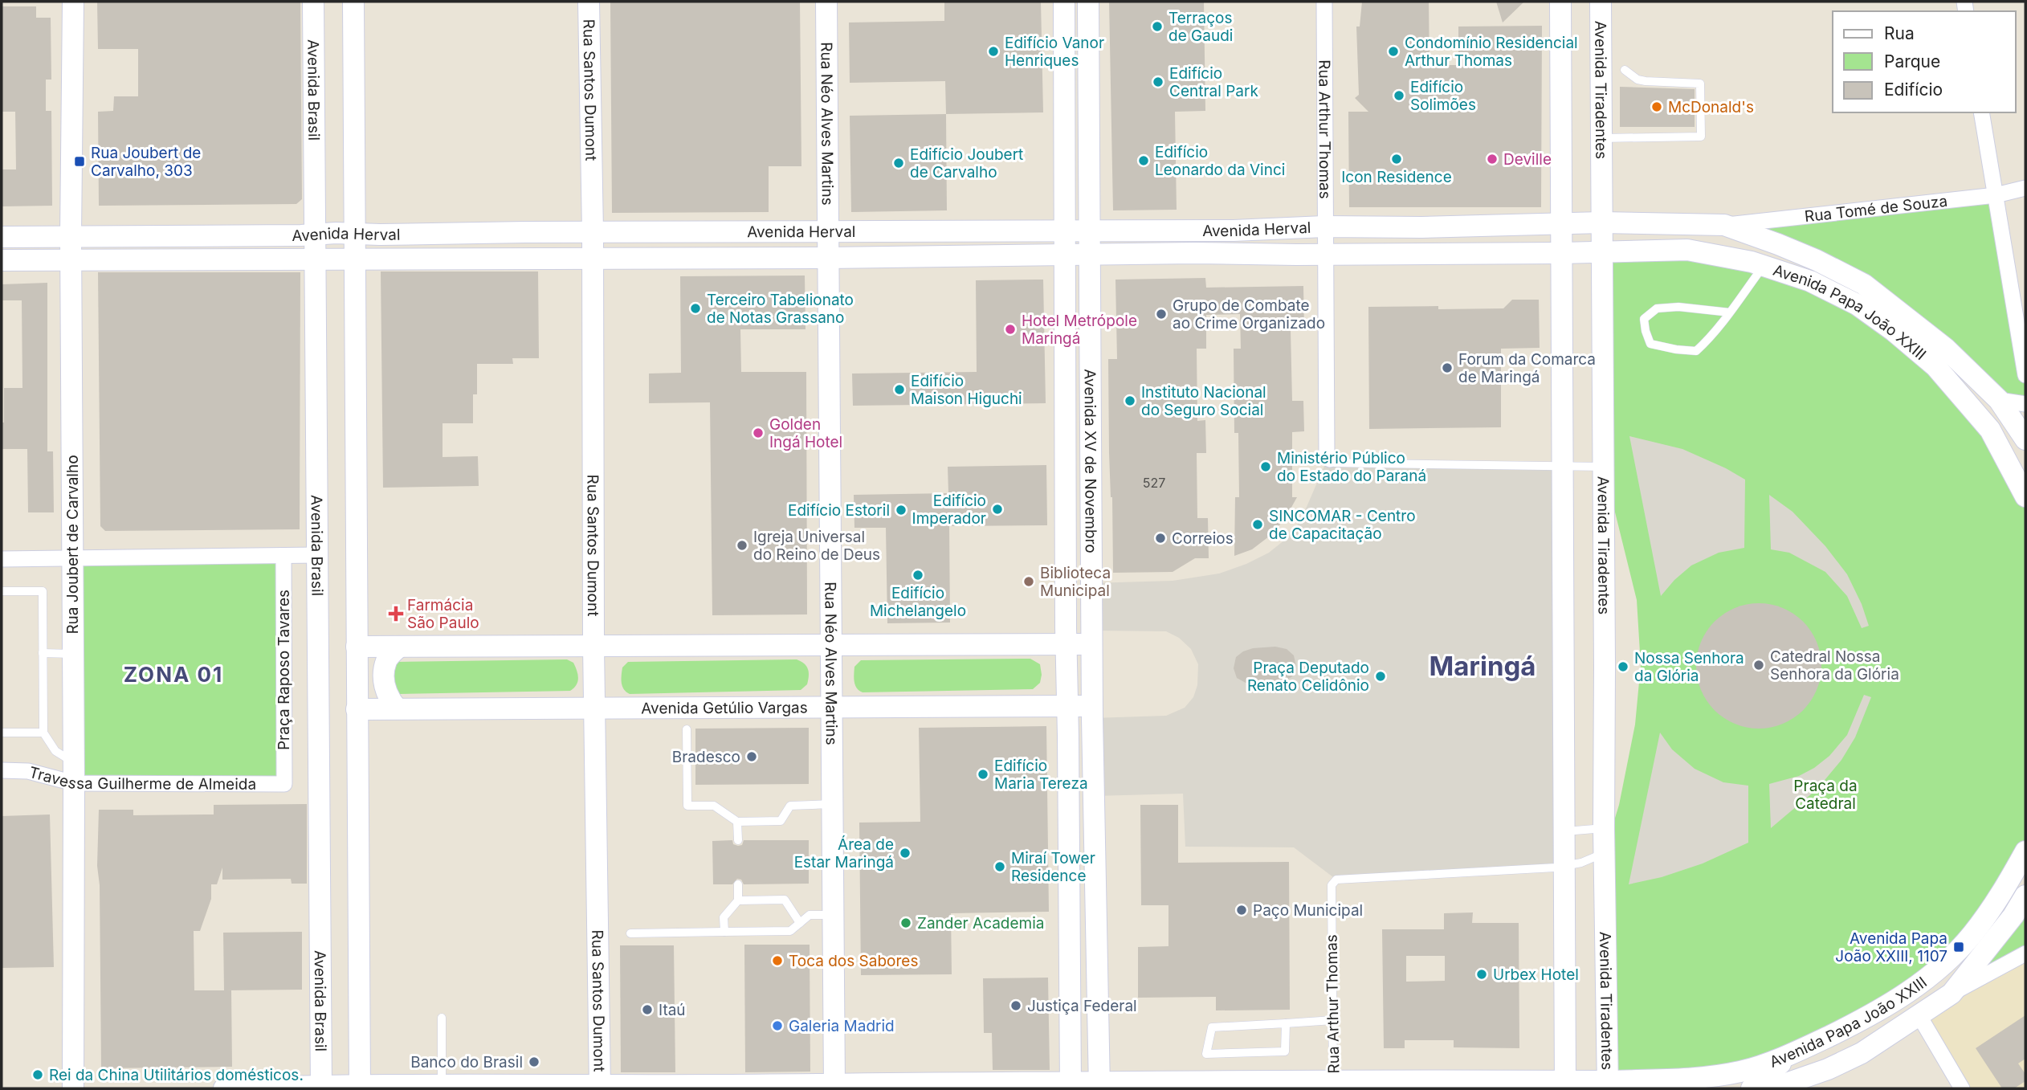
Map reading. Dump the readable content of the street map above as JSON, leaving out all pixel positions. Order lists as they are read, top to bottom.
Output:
{
  "streets": {
    "main road": [
      "Avenida Brasil",
      "Rua Santos Dumont",
      "Avenida Tiradentes",
      "Rua Néo Alves Martins",
      "Avenida Herval",
      "Avenida Papa João XXIII",
      "Avenida XV de Novembro",
      "Rua Joubert de Carvalho",
      "Avenida Getúlio Vargas"
    ],
    "street": [
      "Rua Arthur Thomas",
      "Rua Tomé de Souza",
      "Praça Raposo Tavares",
      "Travessa Guilherme de Almeida"
    ]
  },
  "crossings": [
    ["Avenida Brasil", "Avenida Herval"],
    ["Avenida Brasil", "Avenida Papa João XXIII"],
    ["Rua Santos Dumont", "Avenida Herval"],
    ["Rua Santos Dumont", "Avenida Papa João XXIII"],
    ["Rua Santos Dumont", "Avenida Getúlio Vargas"],
    ["Avenida Tiradentes", "Avenida Herval"],
    ["Avenida Tiradentes", "Avenida Papa João XXIII"],
    ["Rua Néo Alves Martins", "Avenida Herval"],
    ["Rua Néo Alves Martins", "Avenida Papa João XXIII"],
    ["Rua Néo Alves Martins", "Avenida Getúlio Vargas"],
    ["Rua Arthur Thomas", "Avenida Herval"],
    ["Rua Arthur Thomas", "Avenida Papa João XXIII"],
    ["Rua Tomé de Souza", "Avenida Papa João XXIII"],
    ["Avenida Herval", "Avenida Papa João XXIII"],
    ["Avenida Herval", "Avenida XV de Novembro"],
    ["Avenida Herval", "Rua Joubert de Carvalho"],
    ["Avenida Papa João XXIII", "Avenida XV de Novembro"],
    ["Avenida XV de Novembro", "Avenida Getúlio Vargas"],
    ["Rua Joubert de Carvalho", "Travessa Guilherme de Almeida"],
    ["Praça Raposo Tavares", "Travessa Guilherme de Almeida"]
  ],
  "districts": ["Maringá", "ZONA 01"],
  "parks": ["Praça da Catedral"],
  "places": {
    "other": [
      "Terraços de Gaudi",
      "Edifício Vanor Henriques",
      "Condomínio Residencial Arthur Thomas",
      "Edifício Central Park",
      "Edifício Solimões",
      "McDonald's",
      "Icon Residence",
      "Deville",
      "Edifício Leonardo da Vinci",
      "Edifício Joubert de Carvalho",
      "Terceiro Tabelionato de Notas Grassano",
      "Grupo de Combate ao Crime Organizado",
      "Hotel Metrópole Maringá",
      "Forum da Comarca de Maringá",
      "Edifício Maison Higuchi",
      "Instituto Nacional do Seguro Social",
      "Golden Ingá Hotel",
      "Ministério Público do Estado do Paraná",
      "Edifício Imperador",
      "Edifício Estoril",
      "SINCOMAR - Centro de Capacitação",
      "Correios",
      "Igreja Universal do Reino de Deus",
      "Edifício Michelangelo",
      "Biblioteca Municipal",
      "Catedral Nossa Senhora da Glória",
      "Nossa Senhora da Glória",
      "Praça Deputado Renato Celidônio",
      "Bradesco",
      "Edifício Maria Tereza",
      "Área de Estar Maringá",
      "Miraí Tower Residence",
      "Paço Municipal",
      "Zander Academia",
      "Toca dos Sabores",
      "Urbex Hotel",
      "Justiça Federal",
      "Itaú",
      "Galeria Madrid",
      "Banco do Brasil",
      "Rei da China Utilitários domésticos."
    ],
    "transit": ["Rua Joubert de Carvalho, 303", "Avenida Papa João XXIII, 1107"],
    "health": ["Farmácia São Paulo"]
  },
  "house_numbers": ["527"],
  "legend": ["Rua", "Parque", "Edifício"]
}
